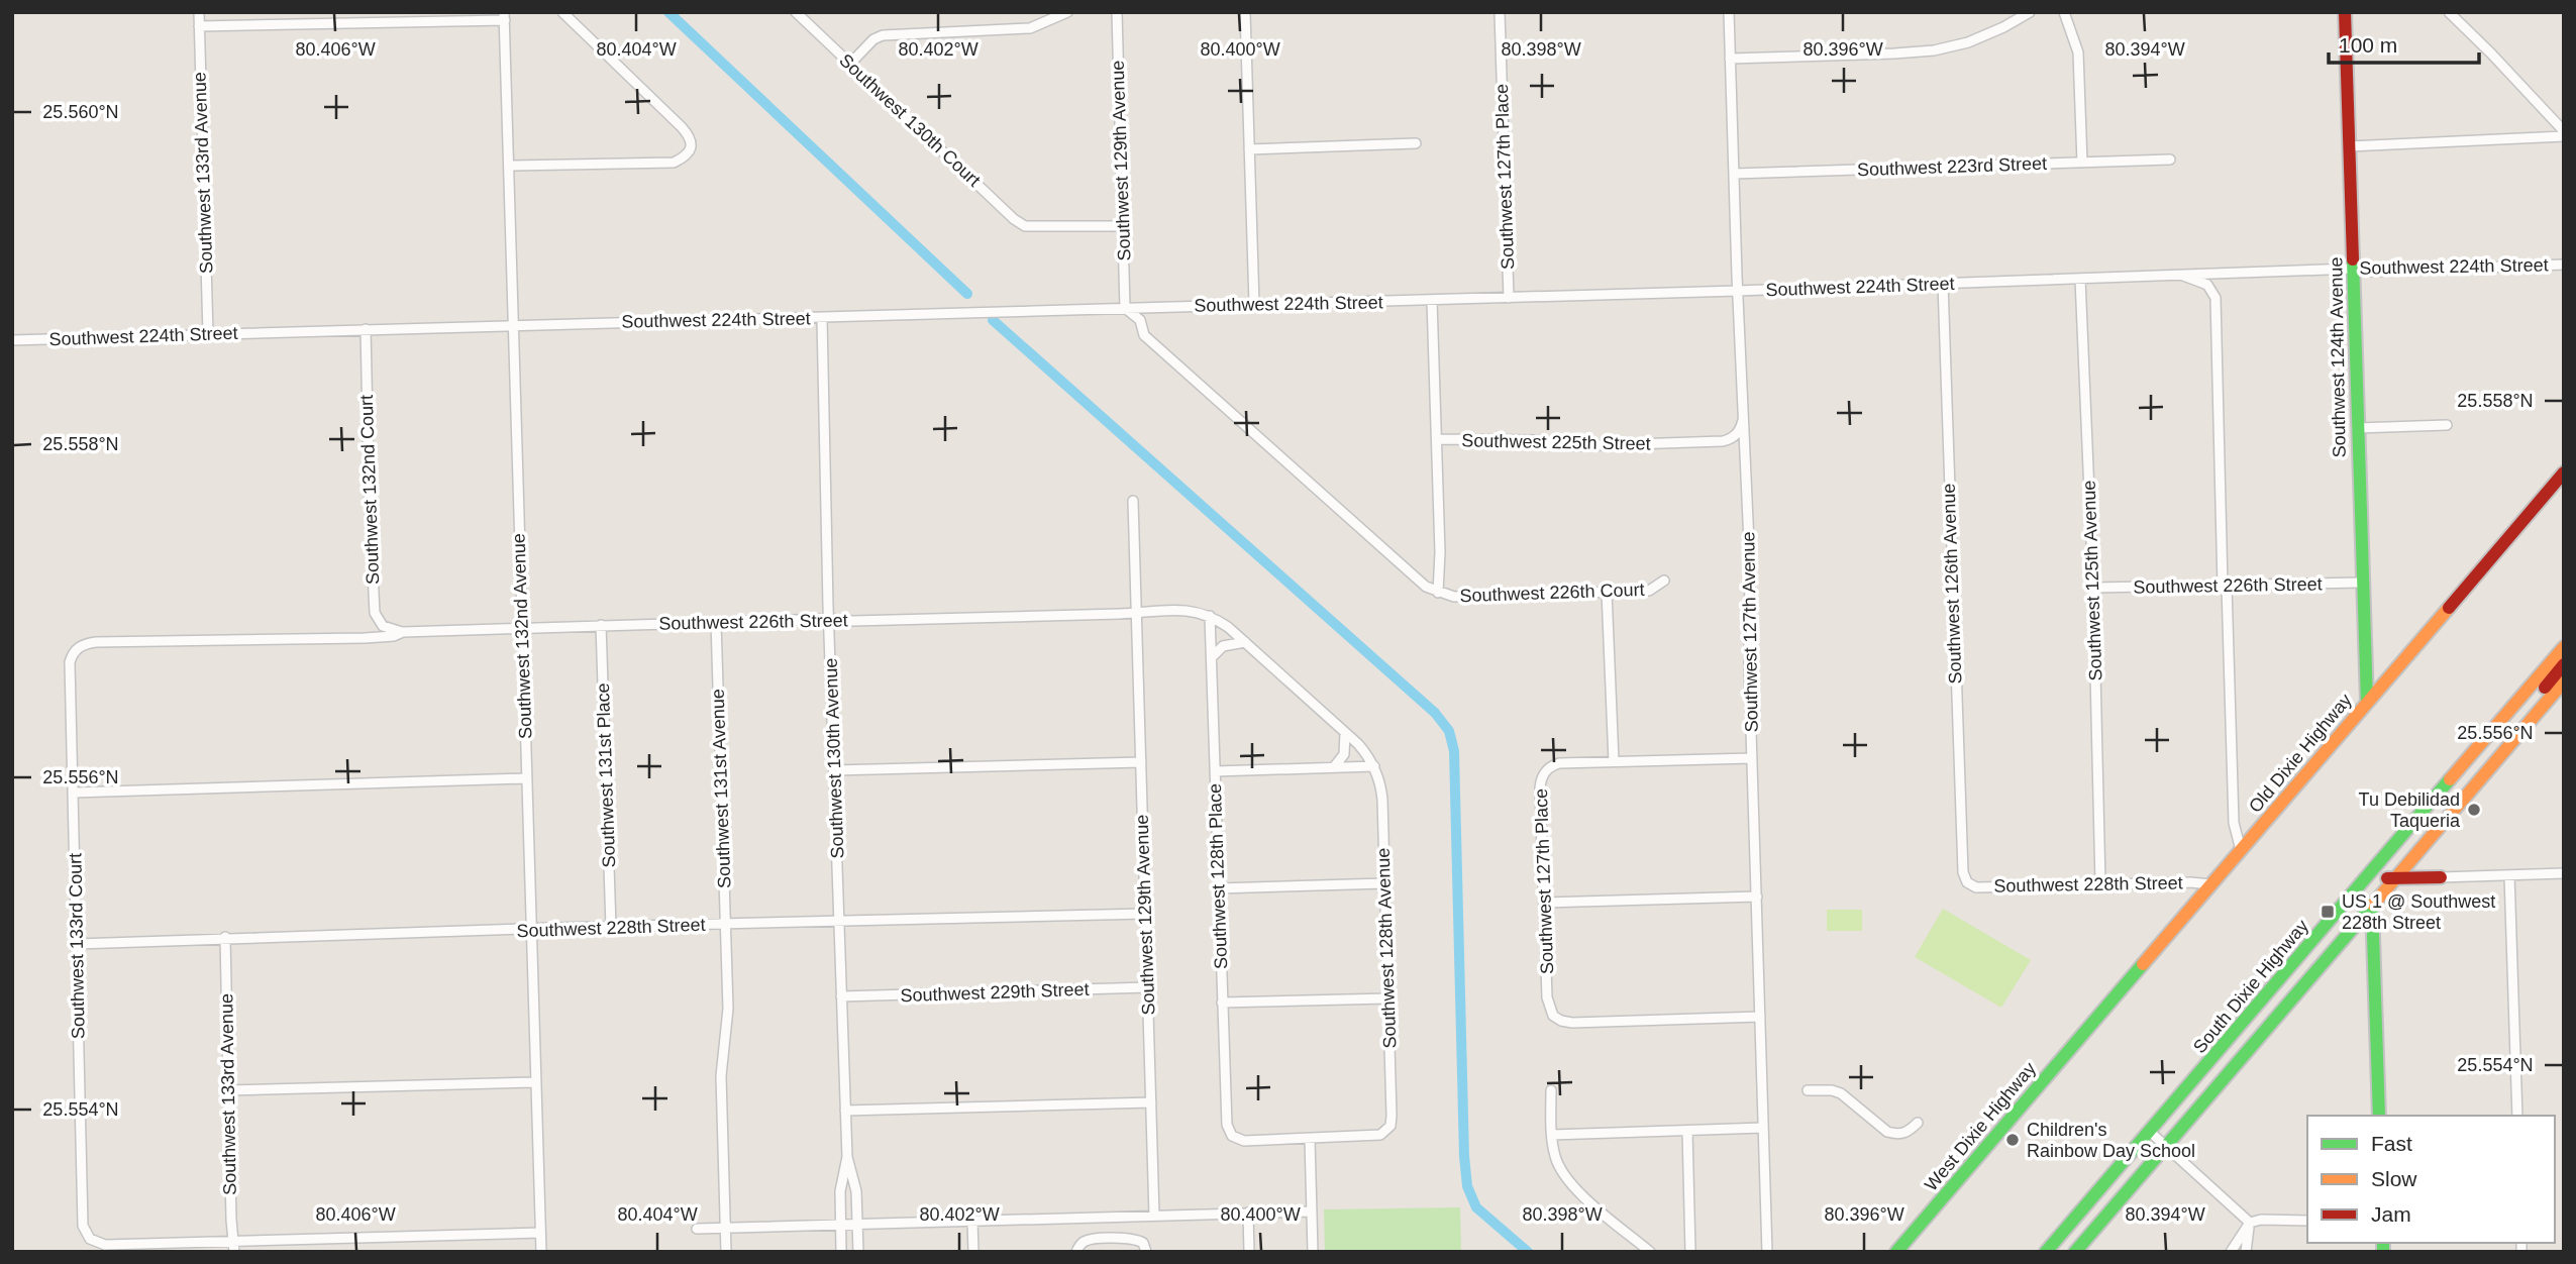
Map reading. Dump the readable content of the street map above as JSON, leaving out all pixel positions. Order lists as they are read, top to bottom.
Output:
{
  "streets": {
    "main road": [
      "Southwest 124th Avenue",
      "Old Dixie Highway",
      "South Dixie Highway",
      "West Dixie Highway"
    ],
    "street": [
      "Southwest 130th Court",
      "Southwest 129th Avenue",
      "Southwest 223rd Street",
      "Southwest 133rd Avenue",
      "Southwest 127th Place",
      "Southwest 224th Street",
      "Southwest 225th Street",
      "Southwest 132nd Court",
      "Southwest 125th Avenue",
      "Southwest 126th Avenue",
      "Southwest 226th Street",
      "Southwest 226th Court",
      "Southwest 127th Avenue",
      "Southwest 132nd Avenue",
      "Southwest 130th Avenue",
      "Southwest 131st Place",
      "Southwest 131st Avenue",
      "Southwest 128th Place",
      "Southwest 228th Street",
      "Southwest 133rd Court",
      "Southwest 128th Avenue",
      "Southwest 229th Street"
    ]
  },
  "crossings": [
    ["Southwest 130th Court", "Southwest 129th Avenue"],
    ["Southwest 129th Avenue", "Southwest 224th Street"],
    ["Southwest 129th Avenue", "Southwest 226th Street"],
    ["Southwest 129th Avenue", "Southwest 228th Street"],
    ["Southwest 129th Avenue", "Southwest 229th Street"],
    ["Southwest 223rd Street", "Southwest 127th Avenue"],
    ["Southwest 133rd Avenue", "Southwest 224th Street"],
    ["Southwest 133rd Avenue", "Southwest 228th Street"],
    ["Southwest 133rd Avenue", "Southwest 133rd Court"],
    ["Southwest 127th Place", "Southwest 224th Street"],
    ["Southwest 127th Place", "Southwest 127th Avenue"],
    ["Southwest 224th Street", "Southwest 124th Avenue"],
    ["Southwest 224th Street", "Southwest 132nd Court"],
    ["Southwest 224th Street", "Southwest 125th Avenue"],
    ["Southwest 224th Street", "Southwest 126th Avenue"],
    ["Southwest 224th Street", "Southwest 127th Avenue"],
    ["Southwest 224th Street", "Southwest 132nd Avenue"],
    ["Southwest 224th Street", "Southwest 130th Avenue"],
    ["Southwest 124th Avenue", "Southwest 226th Street"],
    ["Southwest 124th Avenue", "Old Dixie Highway"],
    ["Southwest 225th Street", "Southwest 127th Avenue"],
    ["Southwest 132nd Court", "Southwest 226th Street"],
    ["Southwest 125th Avenue", "Southwest 226th Street"],
    ["Southwest 125th Avenue", "Southwest 228th Street"],
    ["Southwest 126th Avenue", "Southwest 228th Street"],
    ["Southwest 226th Street", "Southwest 132nd Avenue"],
    ["Southwest 226th Street", "Southwest 130th Avenue"],
    ["Southwest 226th Street", "Southwest 131st Place"],
    ["Southwest 226th Street", "Southwest 131st Avenue"],
    ["Southwest 226th Street", "Southwest 128th Place"],
    ["Southwest 226th Street", "Southwest 133rd Court"],
    ["Southwest 226th Street", "Southwest 128th Avenue"],
    ["Southwest 132nd Avenue", "Southwest 228th Street"],
    ["Old Dixie Highway", "Southwest 228th Street"],
    ["Old Dixie Highway", "West Dixie Highway"],
    ["Southwest 130th Avenue", "Southwest 228th Street"],
    ["Southwest 130th Avenue", "Southwest 229th Street"],
    ["Southwest 131st Place", "Southwest 228th Street"],
    ["Southwest 131st Avenue", "Southwest 228th Street"],
    ["Southwest 128th Place", "Southwest 128th Avenue"],
    ["Southwest 228th Street", "Southwest 133rd Court"]
  ],
  "places": {
    "other": ["Tu Debilidad Taqueria", "Children's Rainbow Day School"],
    "transit": ["US 1 @ Southwest 228th Street"]
  },
  "legend": ["Fast", "Slow", "Jam"],
  "scale_bar": "100 m",
  "coordinates": [
    "80.406°W",
    "80.404°W",
    "80.402°W",
    "80.400°W",
    "80.398°W",
    "80.396°W",
    "80.394°W",
    "25.560°N",
    "25.558°N",
    "25.556°N",
    "25.554°N"
  ]
}
